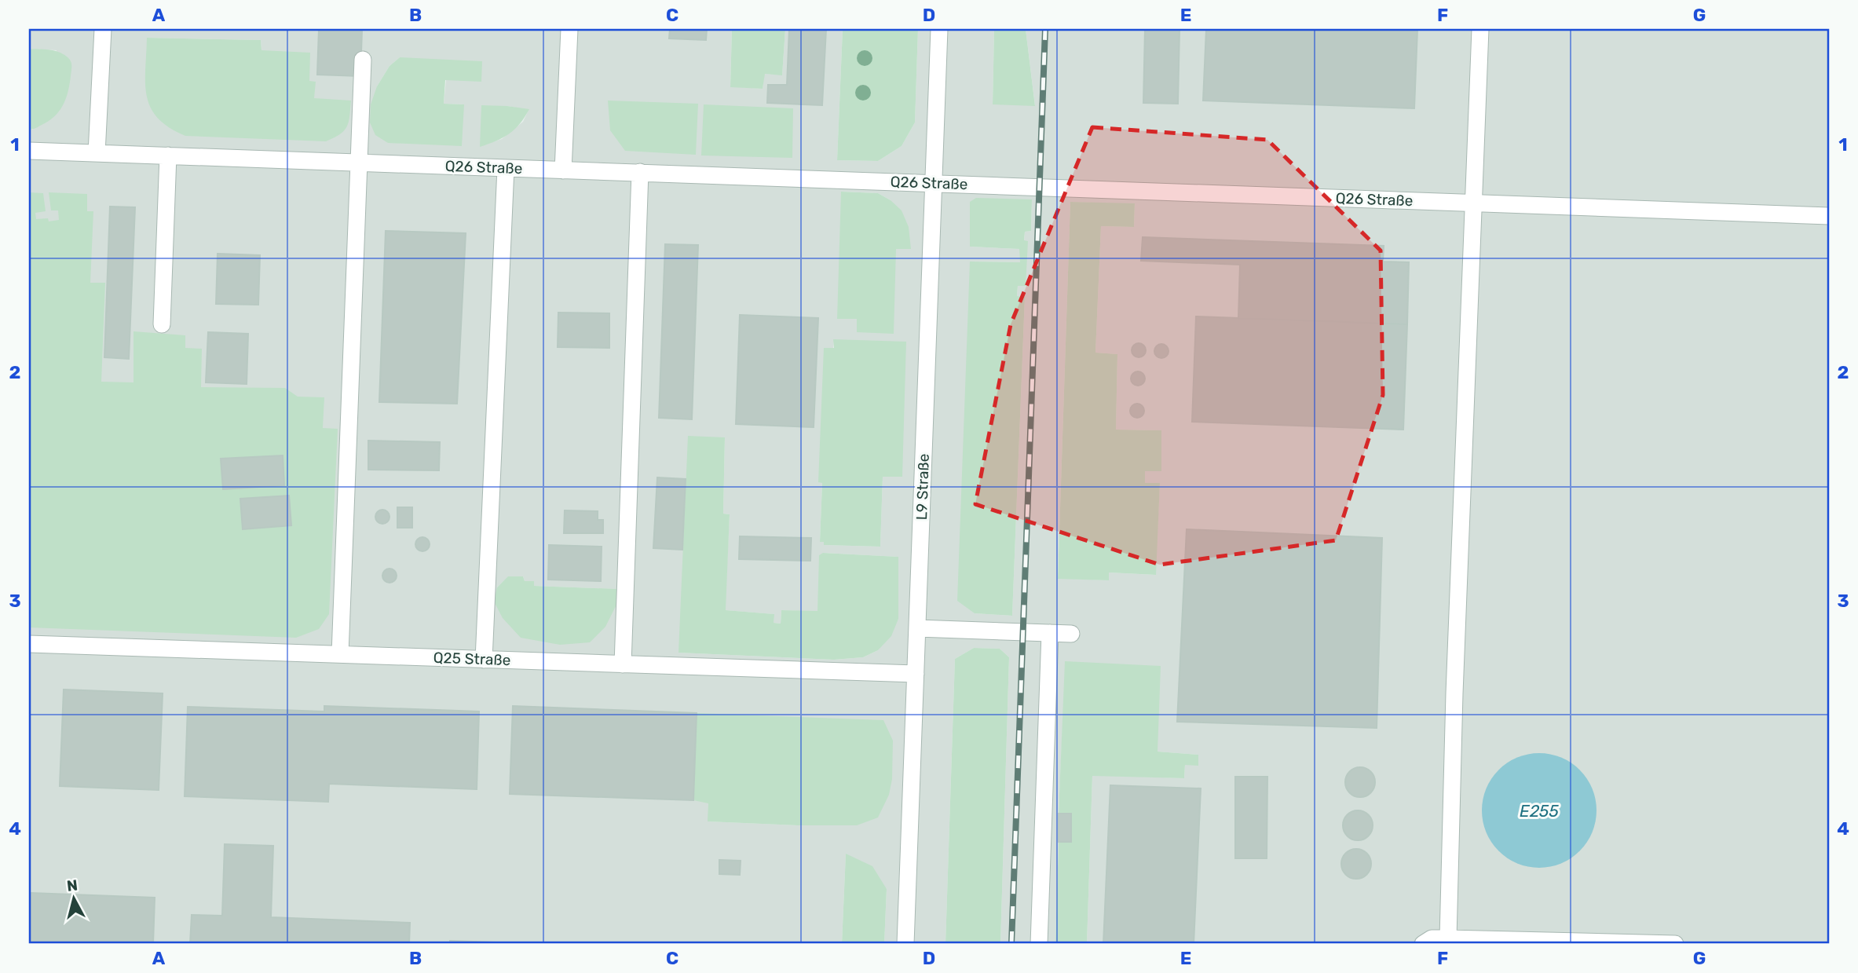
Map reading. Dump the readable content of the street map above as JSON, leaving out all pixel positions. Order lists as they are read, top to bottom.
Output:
{
  "streets": {
    "lane": ["Q26 Straße", "L9 Straße", "Q25 Straße"]
  },
  "crossings": [
    ["Q26 Straße", "L9 Straße"],
    ["L9 Straße", "Q25 Straße"]
  ],
  "water": ["E255"],
  "north": "top",
  "grid": {
    "columns": [
      "A",
      "B",
      "C",
      "D",
      "E",
      "F",
      "G"
    ],
    "rows": [
      "1",
      "2",
      "3",
      "4"
    ]
  }
}
